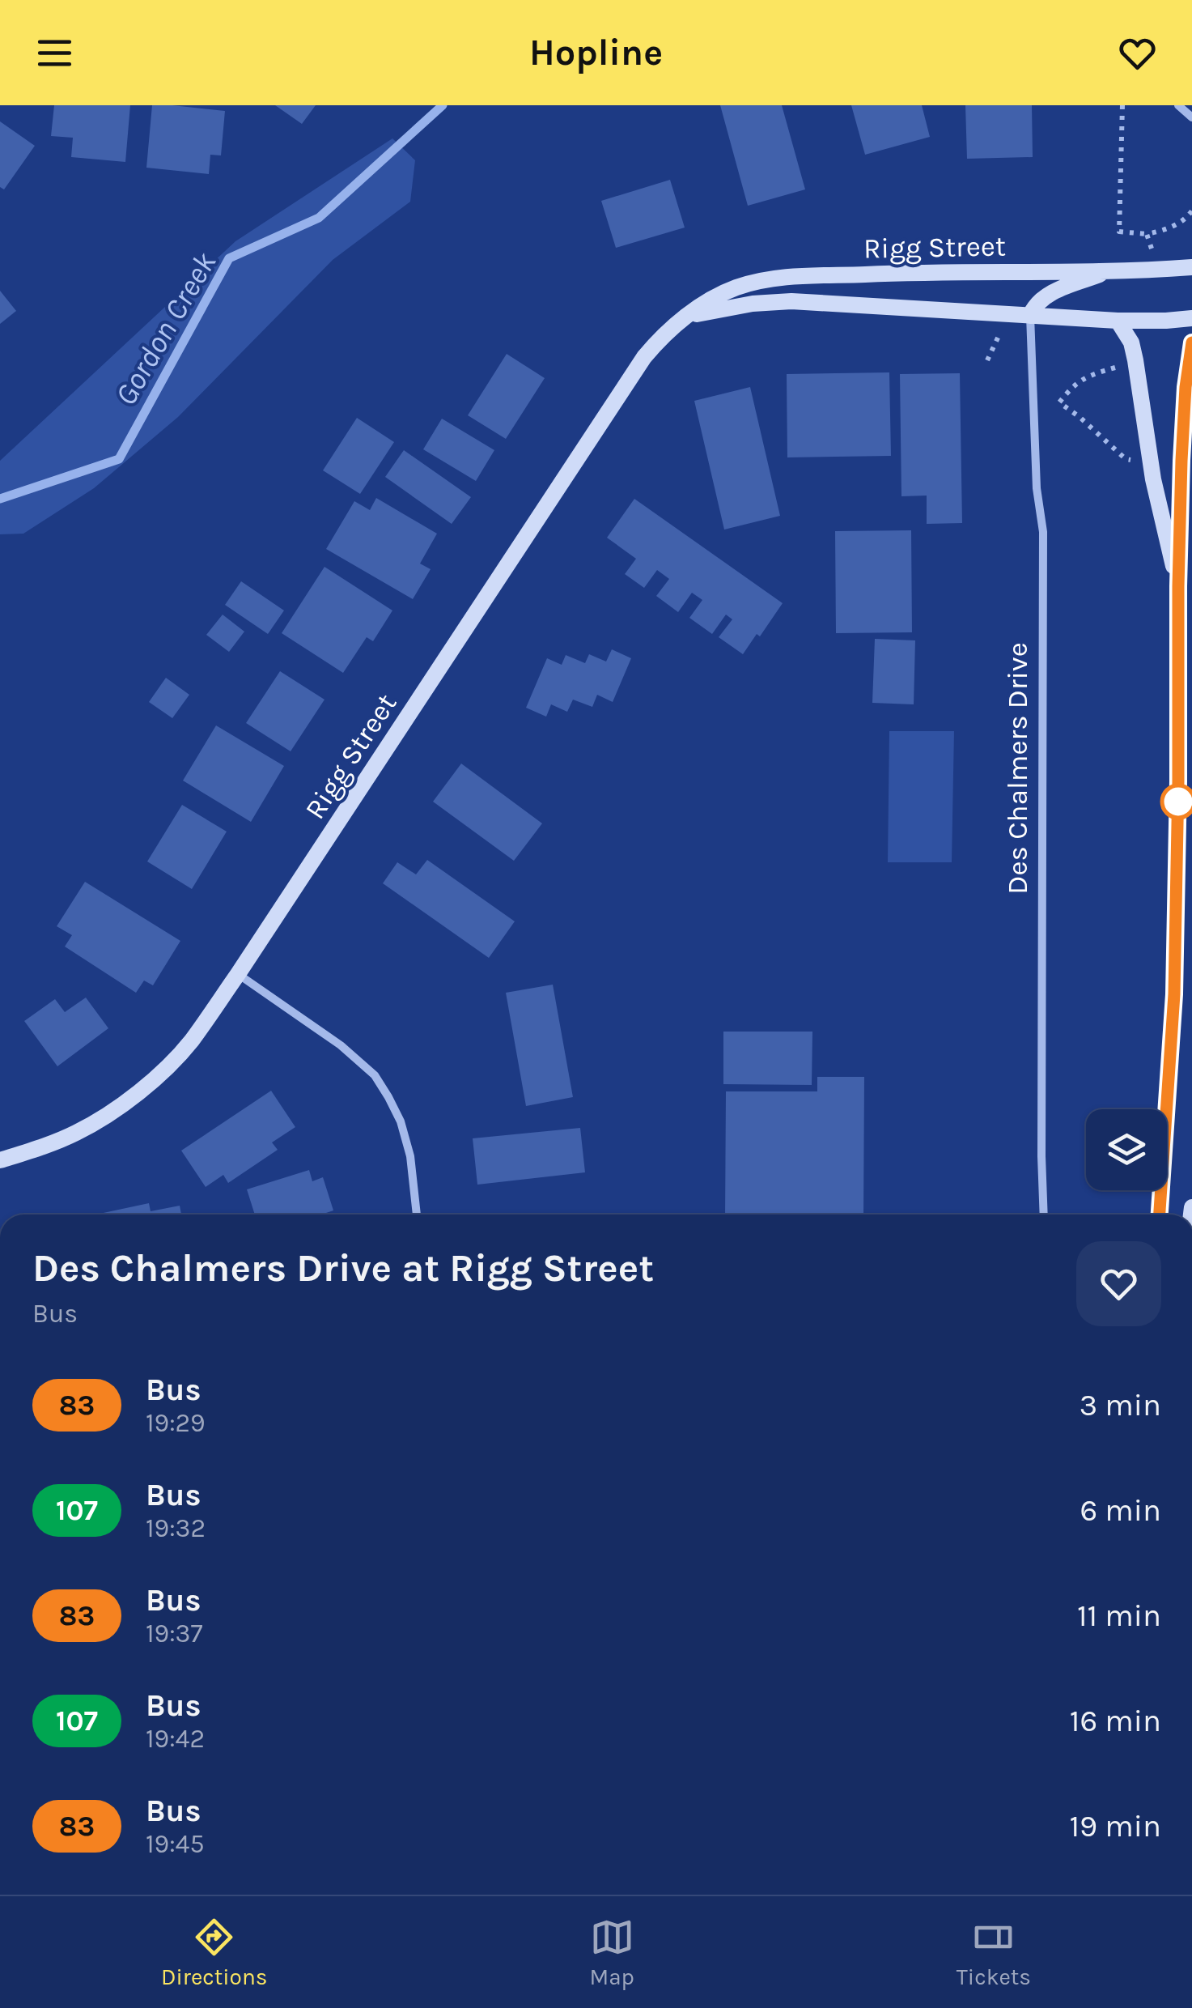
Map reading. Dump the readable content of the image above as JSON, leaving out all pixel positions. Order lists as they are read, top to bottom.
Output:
{
  "streets": {
    "street": ["Rigg Street", "Des Chalmers Drive"]
  },
  "crossings": [
    ["Rigg Street", "Des Chalmers Drive"]
  ],
  "water": ["Gordon Creek"],
  "lines": ["bus line 83"],
  "page": {
    "header": "Hopline",
    "heading": ["Des Chalmers Drive at Rigg Street", "Bus"],
    "list": [
      {
        "mark": "83",
        "name": "Bus",
        "note": "19:29",
        "value": "3 min"
      },
      {
        "mark": "107",
        "name": "Bus",
        "note": "19:32",
        "value": "6 min"
      },
      {
        "mark": "83",
        "name": "Bus",
        "note": "19:37",
        "value": "11 min"
      },
      {
        "mark": "107",
        "name": "Bus",
        "note": "19:42",
        "value": "16 min"
      },
      {
        "mark": "83",
        "name": "Bus",
        "note": "19:45",
        "value": "19 min"
      }
    ],
    "tabs": ["Directions", "Map", "Tickets"]
  }
}
